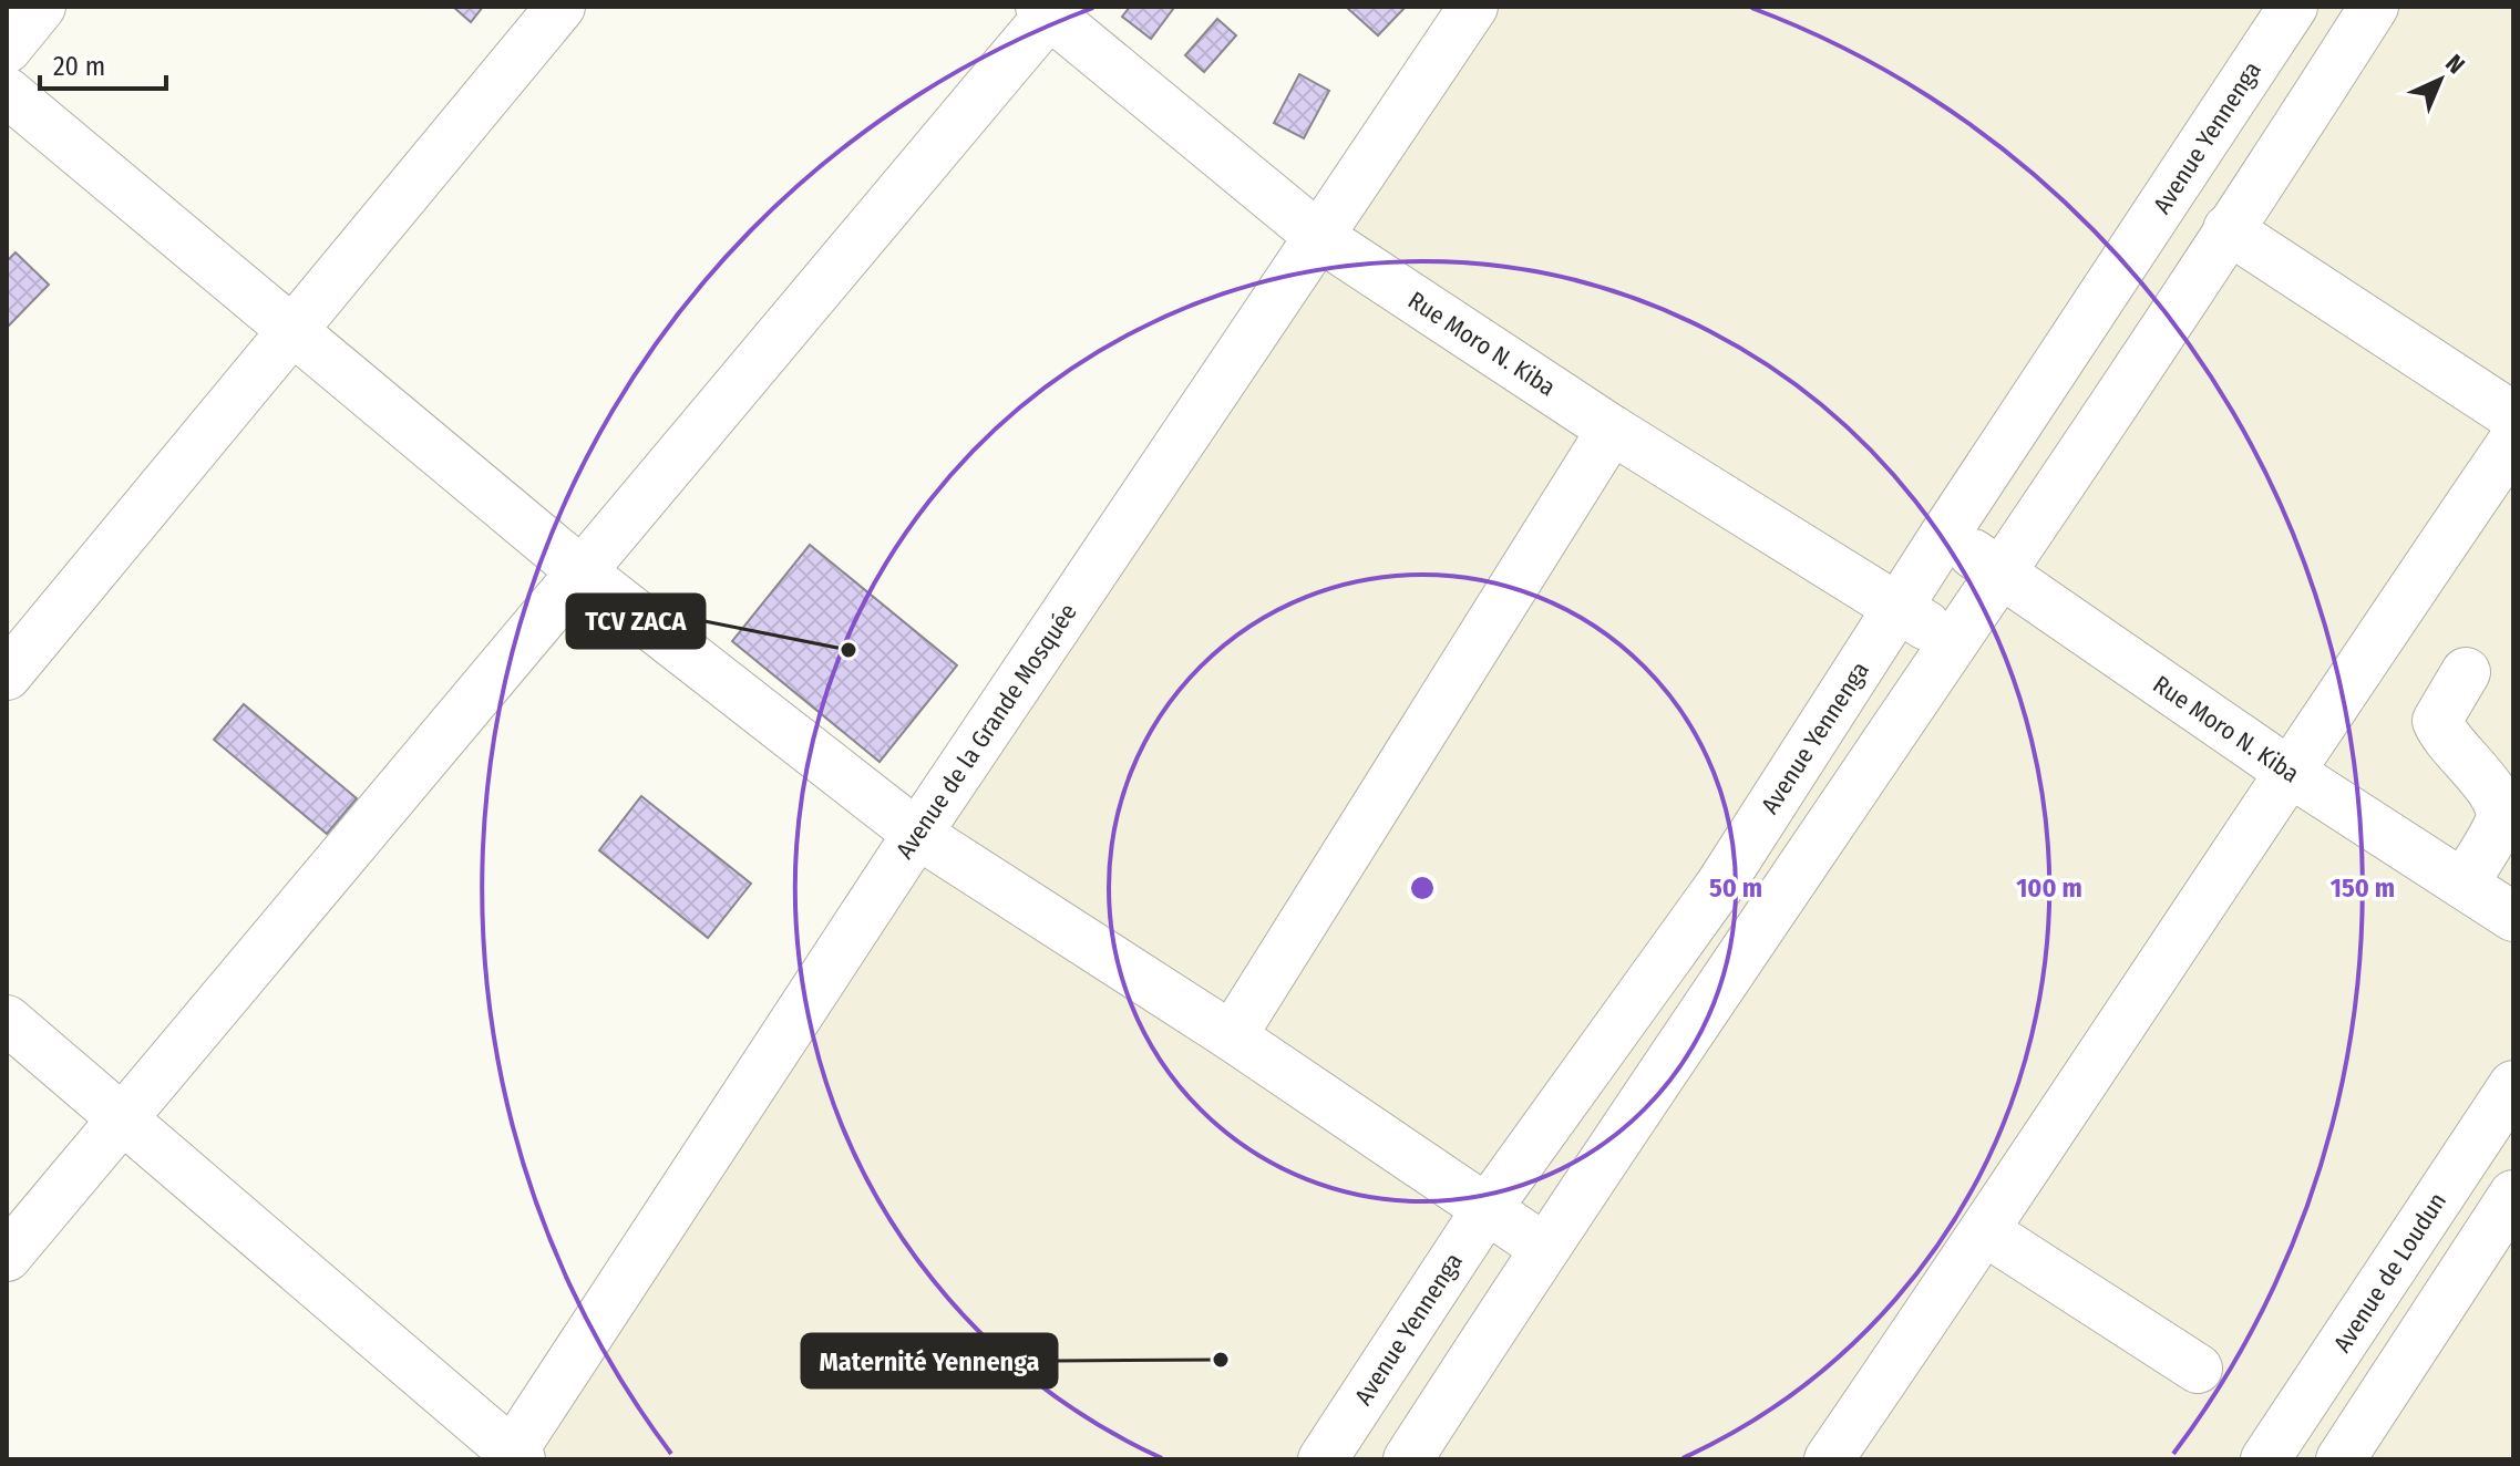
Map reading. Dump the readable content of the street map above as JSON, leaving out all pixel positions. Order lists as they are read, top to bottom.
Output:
{
  "streets": {
    "street": [
      "Avenue Yennenga",
      "Rue Moro N. Kiba",
      "Avenue de la Grande Mosquée",
      "Avenue de Loudun"
    ]
  },
  "crossings": [
    ["Avenue Yennenga", "Rue Moro N. Kiba"],
    ["Rue Moro N. Kiba", "Avenue de la Grande Mosquée"]
  ],
  "places": ["TCV ZACA", "Maternité Yennenga"],
  "scale_bar": "20 m",
  "north": "top right",
  "rings": ["50 m", "100 m", "150 m"]
}
